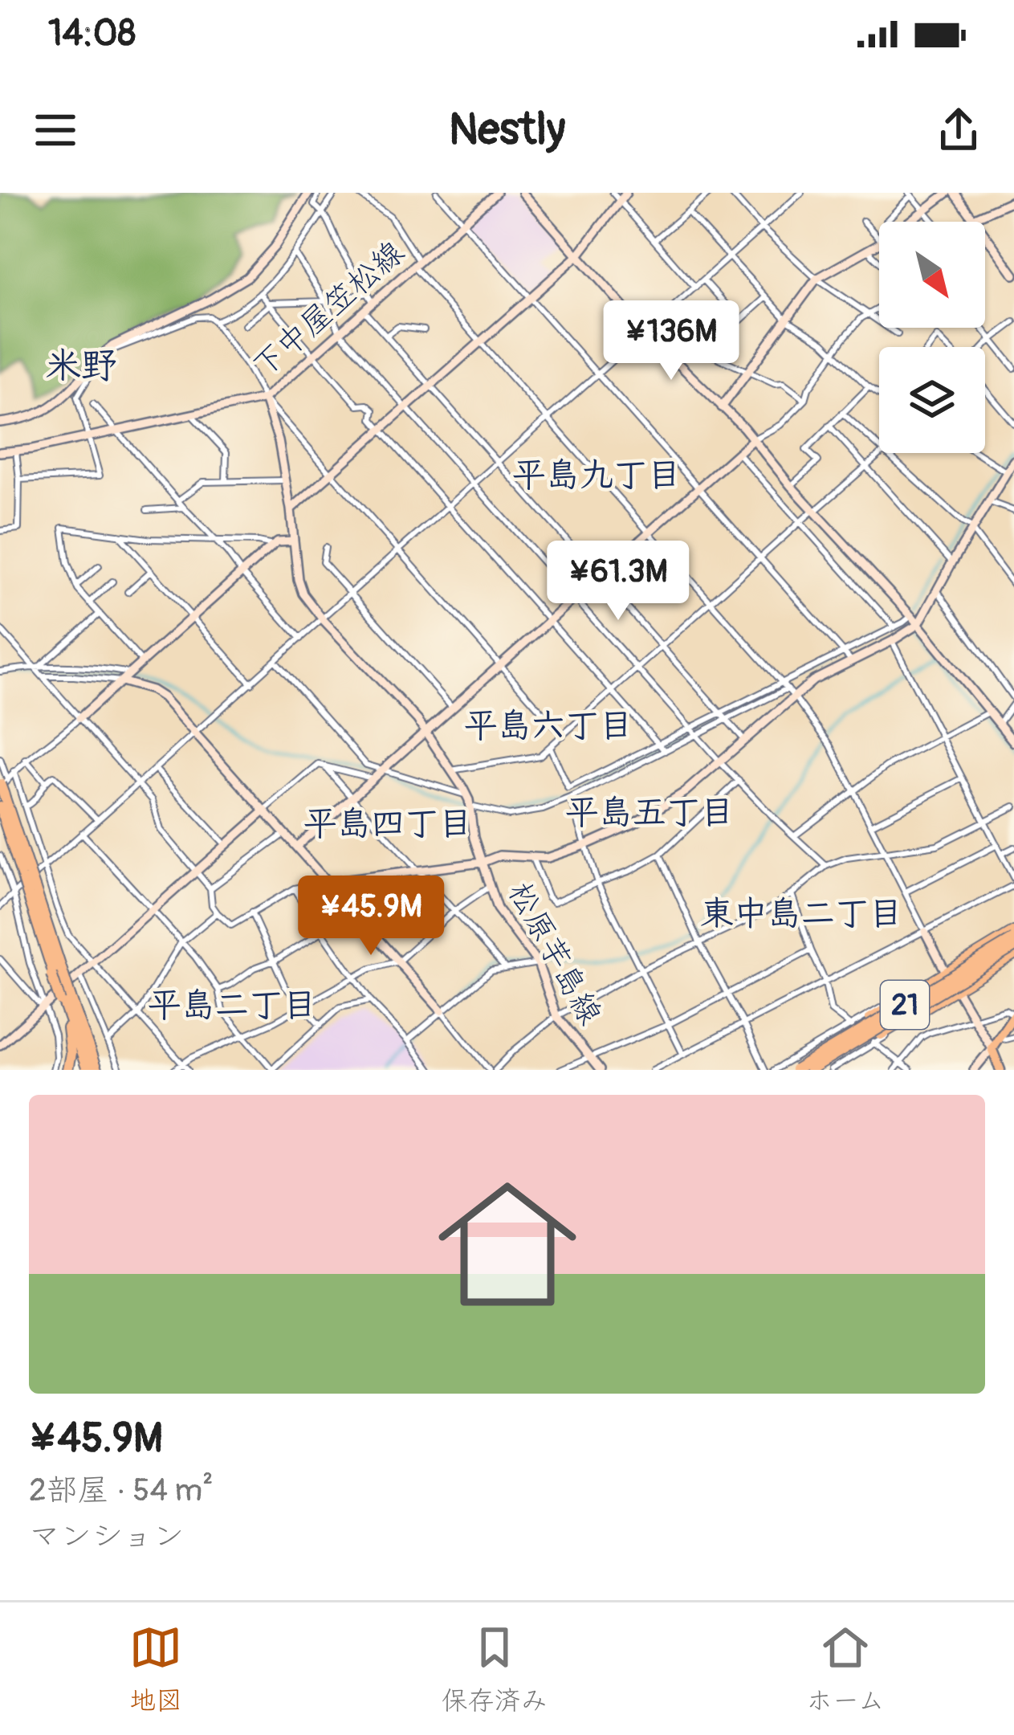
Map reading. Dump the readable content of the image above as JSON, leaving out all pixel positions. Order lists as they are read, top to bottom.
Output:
{
  "streets": {
    "highway": ["21"],
    "street": ["下中屋笠松線", "松原芋島線"]
  },
  "crossings": [
    ["下中屋笠松線", "松原芋島線"]
  ],
  "districts": [
    "米野",
    "平島九丁目",
    "平島六丁目",
    "平島五丁目",
    "平島四丁目",
    "東中島二丁目",
    "平島二丁目"
  ],
  "north": "bottom right",
  "page": {
    "status": "14:08",
    "header": "Nestly",
    "price": ["¥136M", "¥61.3M", "¥45.9M"],
    "list": [
      {
        "name": "¥45.9M",
        "note": "2部屋 · 54 m² · マンション"
      }
    ],
    "tabs": ["地図", "保存済み", "ホーム"]
  }
}
